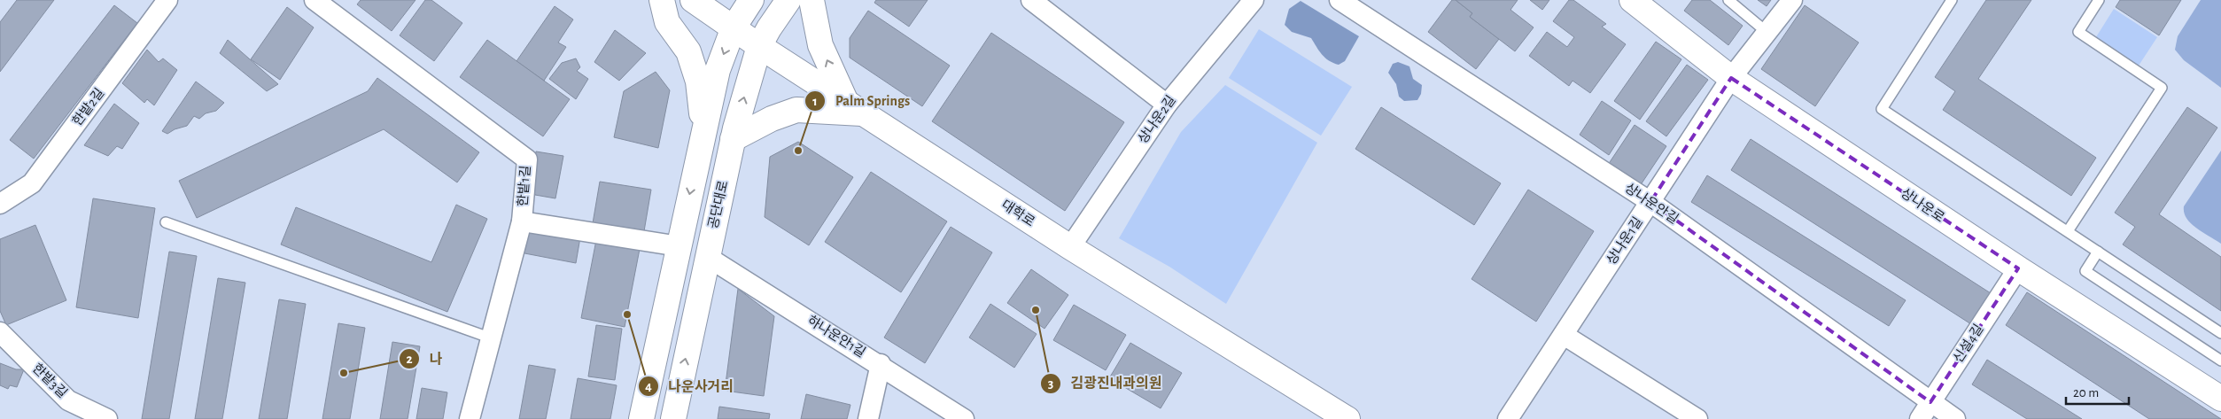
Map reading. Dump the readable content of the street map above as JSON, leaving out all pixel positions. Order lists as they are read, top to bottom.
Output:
{
  "streets": {
    "street": [
      "한밭2길",
      "상나운2길",
      "한밭1길",
      "상나운안길",
      "공단대로",
      "상나운로",
      "대학로",
      "상나운1길",
      "하나운안1길",
      "신설4길",
      "한밭3길"
    ]
  },
  "crossings": [
    ["상나운2길", "대학로"],
    ["상나운안길", "상나운1길"],
    ["상나운안길", "신설4길"],
    ["공단대로", "대학로"],
    ["공단대로", "하나운안1길"],
    ["상나운로", "상나운1길"],
    ["상나운로", "신설4길"]
  ],
  "places": [
    "Palm Springs",
    "김광진내과의원",
    "나운사거리",
    "나"
  ],
  "scale_bar": "20 m"
}
